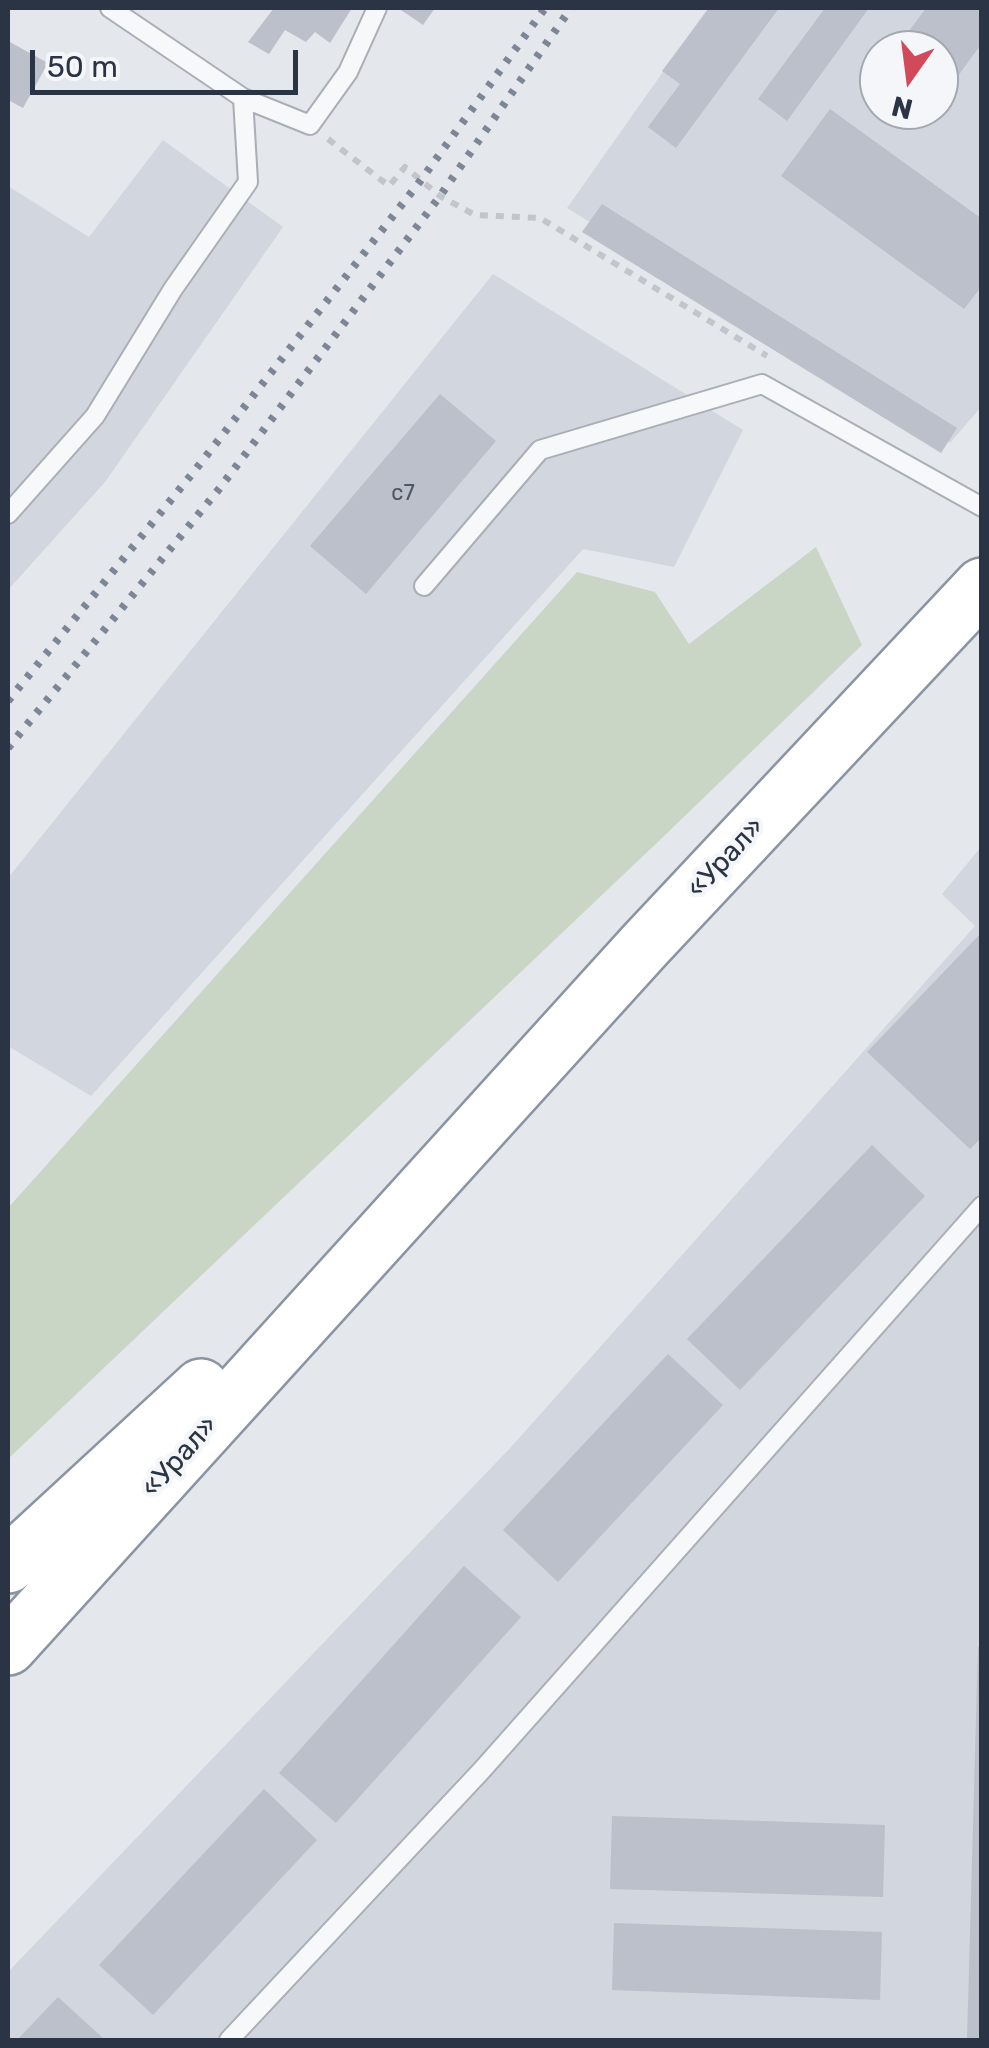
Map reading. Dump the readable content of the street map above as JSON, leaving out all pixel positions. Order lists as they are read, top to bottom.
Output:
{
  "streets": {
    "highway": ["«Урал»"]
  },
  "house_numbers": ["с7"],
  "scale_bar": "50 m",
  "north": "bottom"
}
